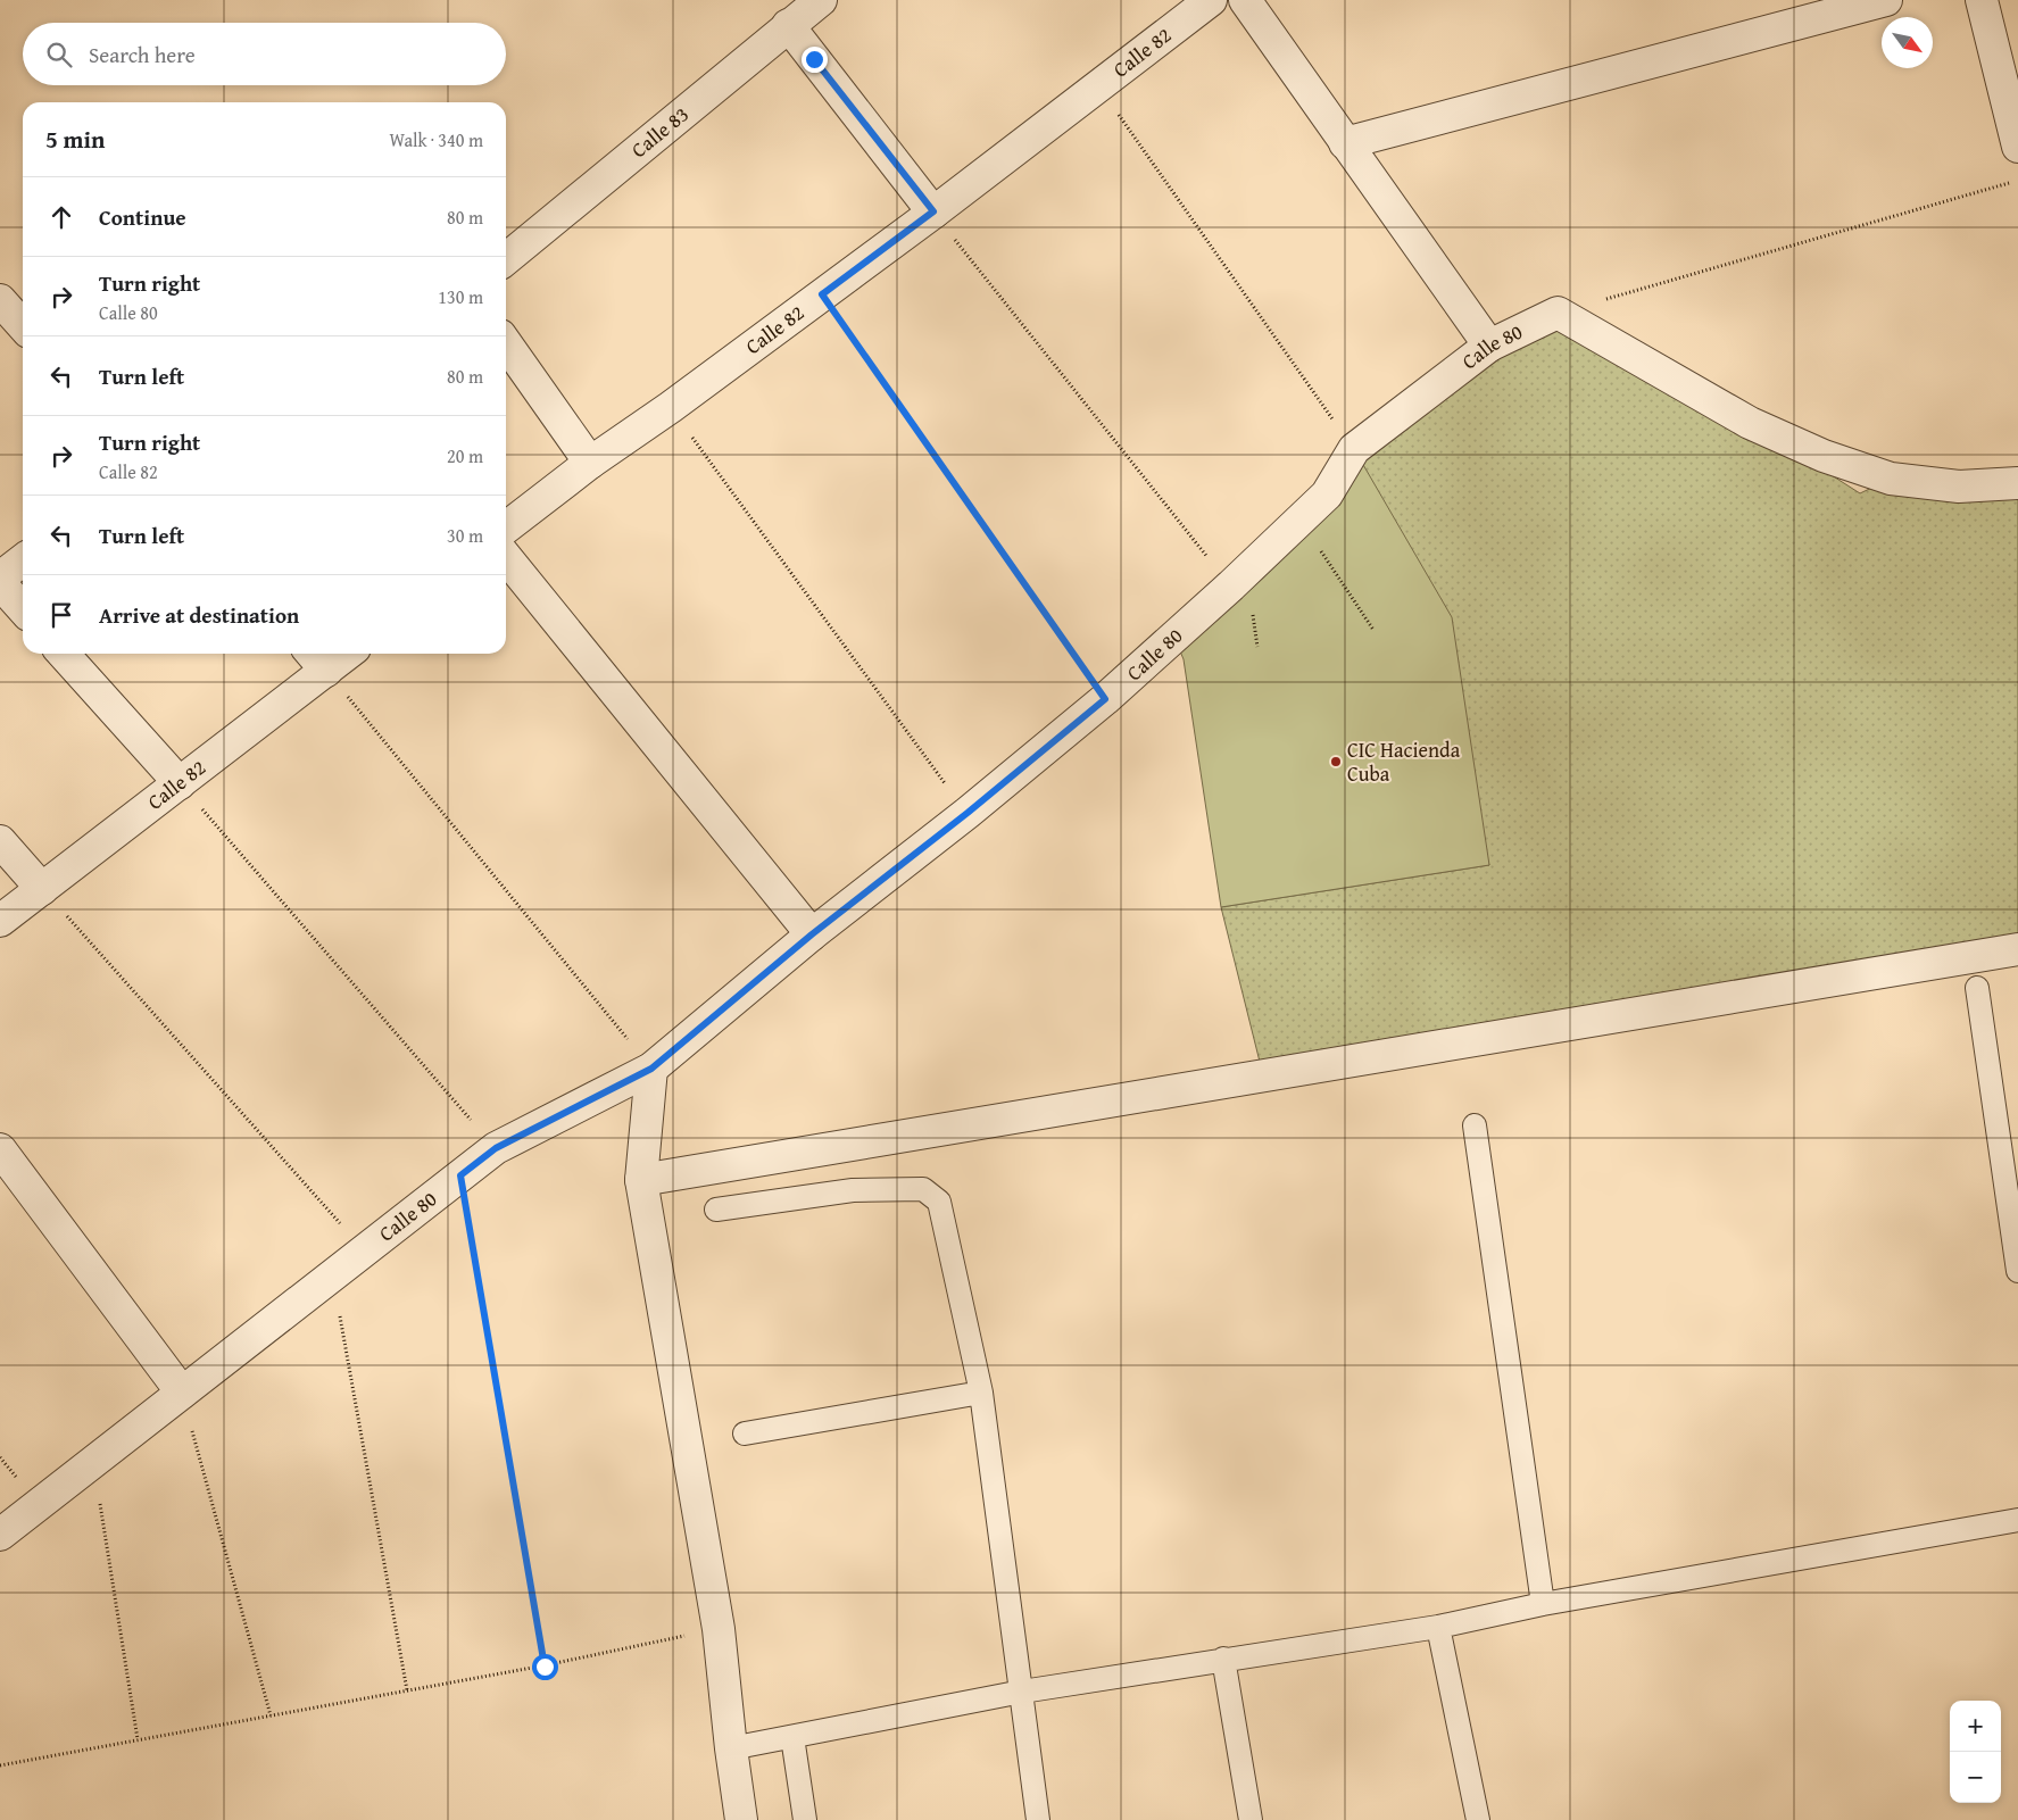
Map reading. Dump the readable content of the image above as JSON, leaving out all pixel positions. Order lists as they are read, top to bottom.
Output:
{
  "streets": {
    "street": ["Calle 82", "Calle 83", "Calle 80"]
  },
  "places": ["CIC Hacienda Cuba"],
  "north": "bottom right",
  "page": {
    "search": "Search here",
    "heading": ["5 min", "Walk · 340 m"],
    "list": [
      ["Continue", "80 m"],
      ["Turn right", "Calle 80", "130 m"],
      ["Turn left", "80 m"],
      ["Turn right", "Calle 82", "20 m"],
      ["Turn left", "30 m"],
      "Arrive at destination"
    ],
    "map_buttons": ["+", "−"]
  }
}
